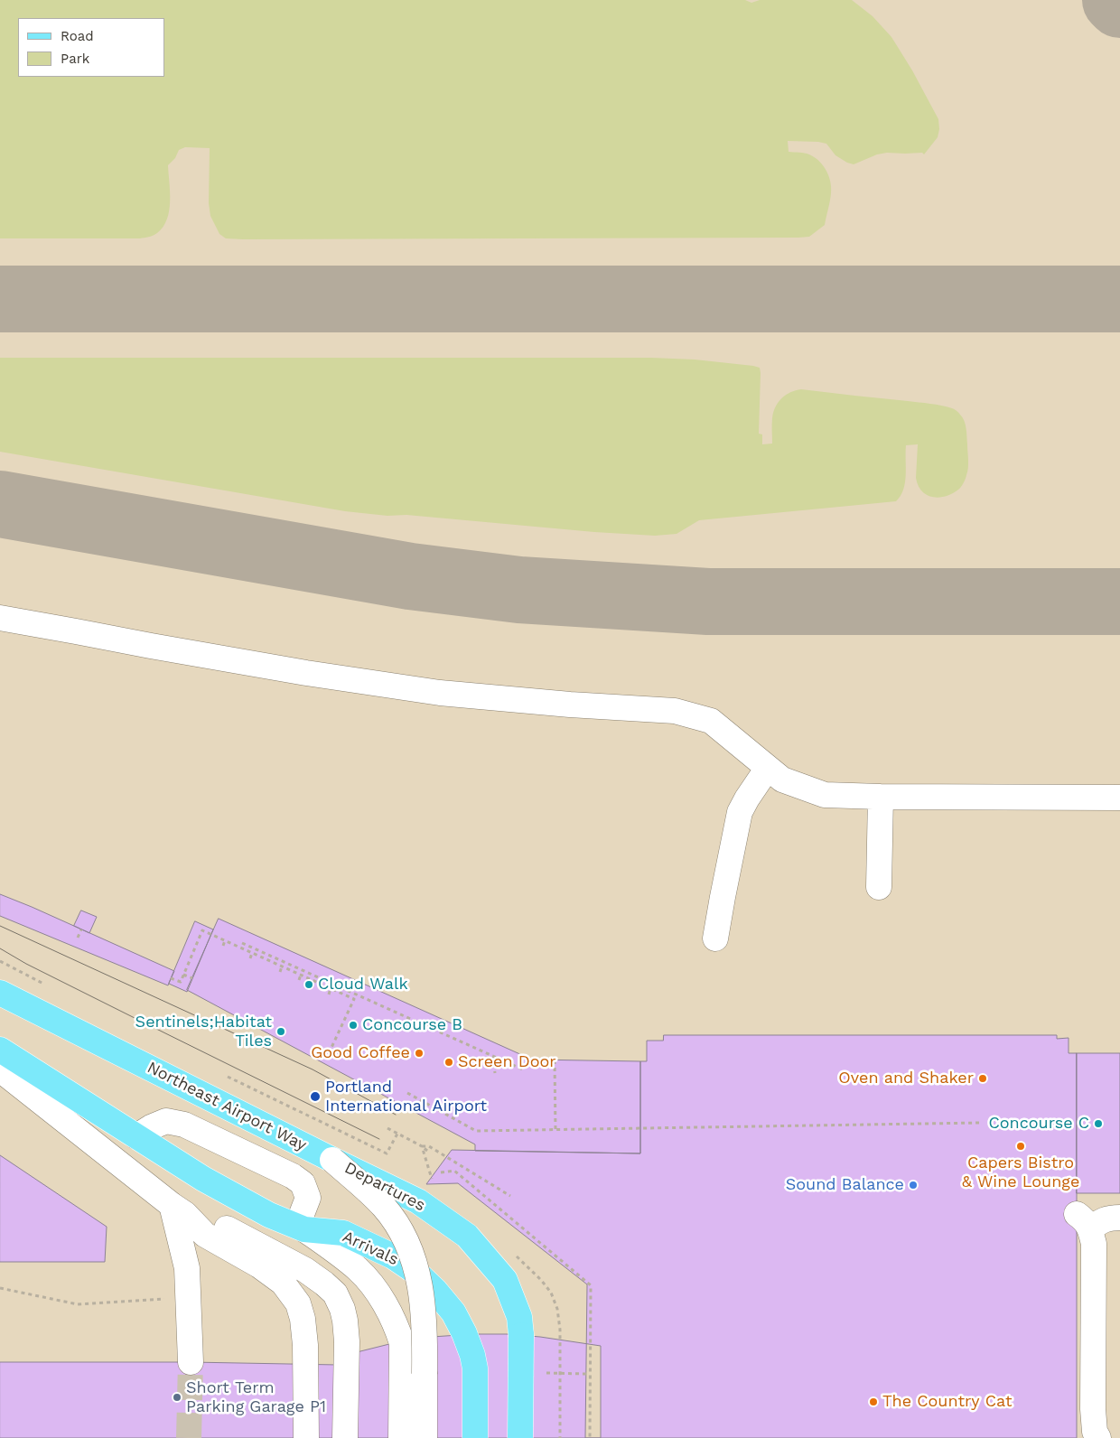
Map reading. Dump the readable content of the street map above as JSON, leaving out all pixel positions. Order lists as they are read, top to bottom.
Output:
{
  "streets": {
    "main road": ["Northeast Airport Way", "Departures", "Arrivals"]
  },
  "crossings": [
    ["Northeast Airport Way", "Departures"]
  ],
  "places": [
    "Cloud Walk",
    "Concourse B",
    "Sentinels;Habitat Tiles",
    "Good Coffee",
    "Screen Door",
    "Oven and Shaker",
    "Portland International Airport",
    "Concourse C",
    "Capers Bistro & Wine Lounge",
    "Sound Balance",
    "Short Term Parking Garage P1",
    "The Country Cat"
  ],
  "legend": ["Road", "Park"]
}
